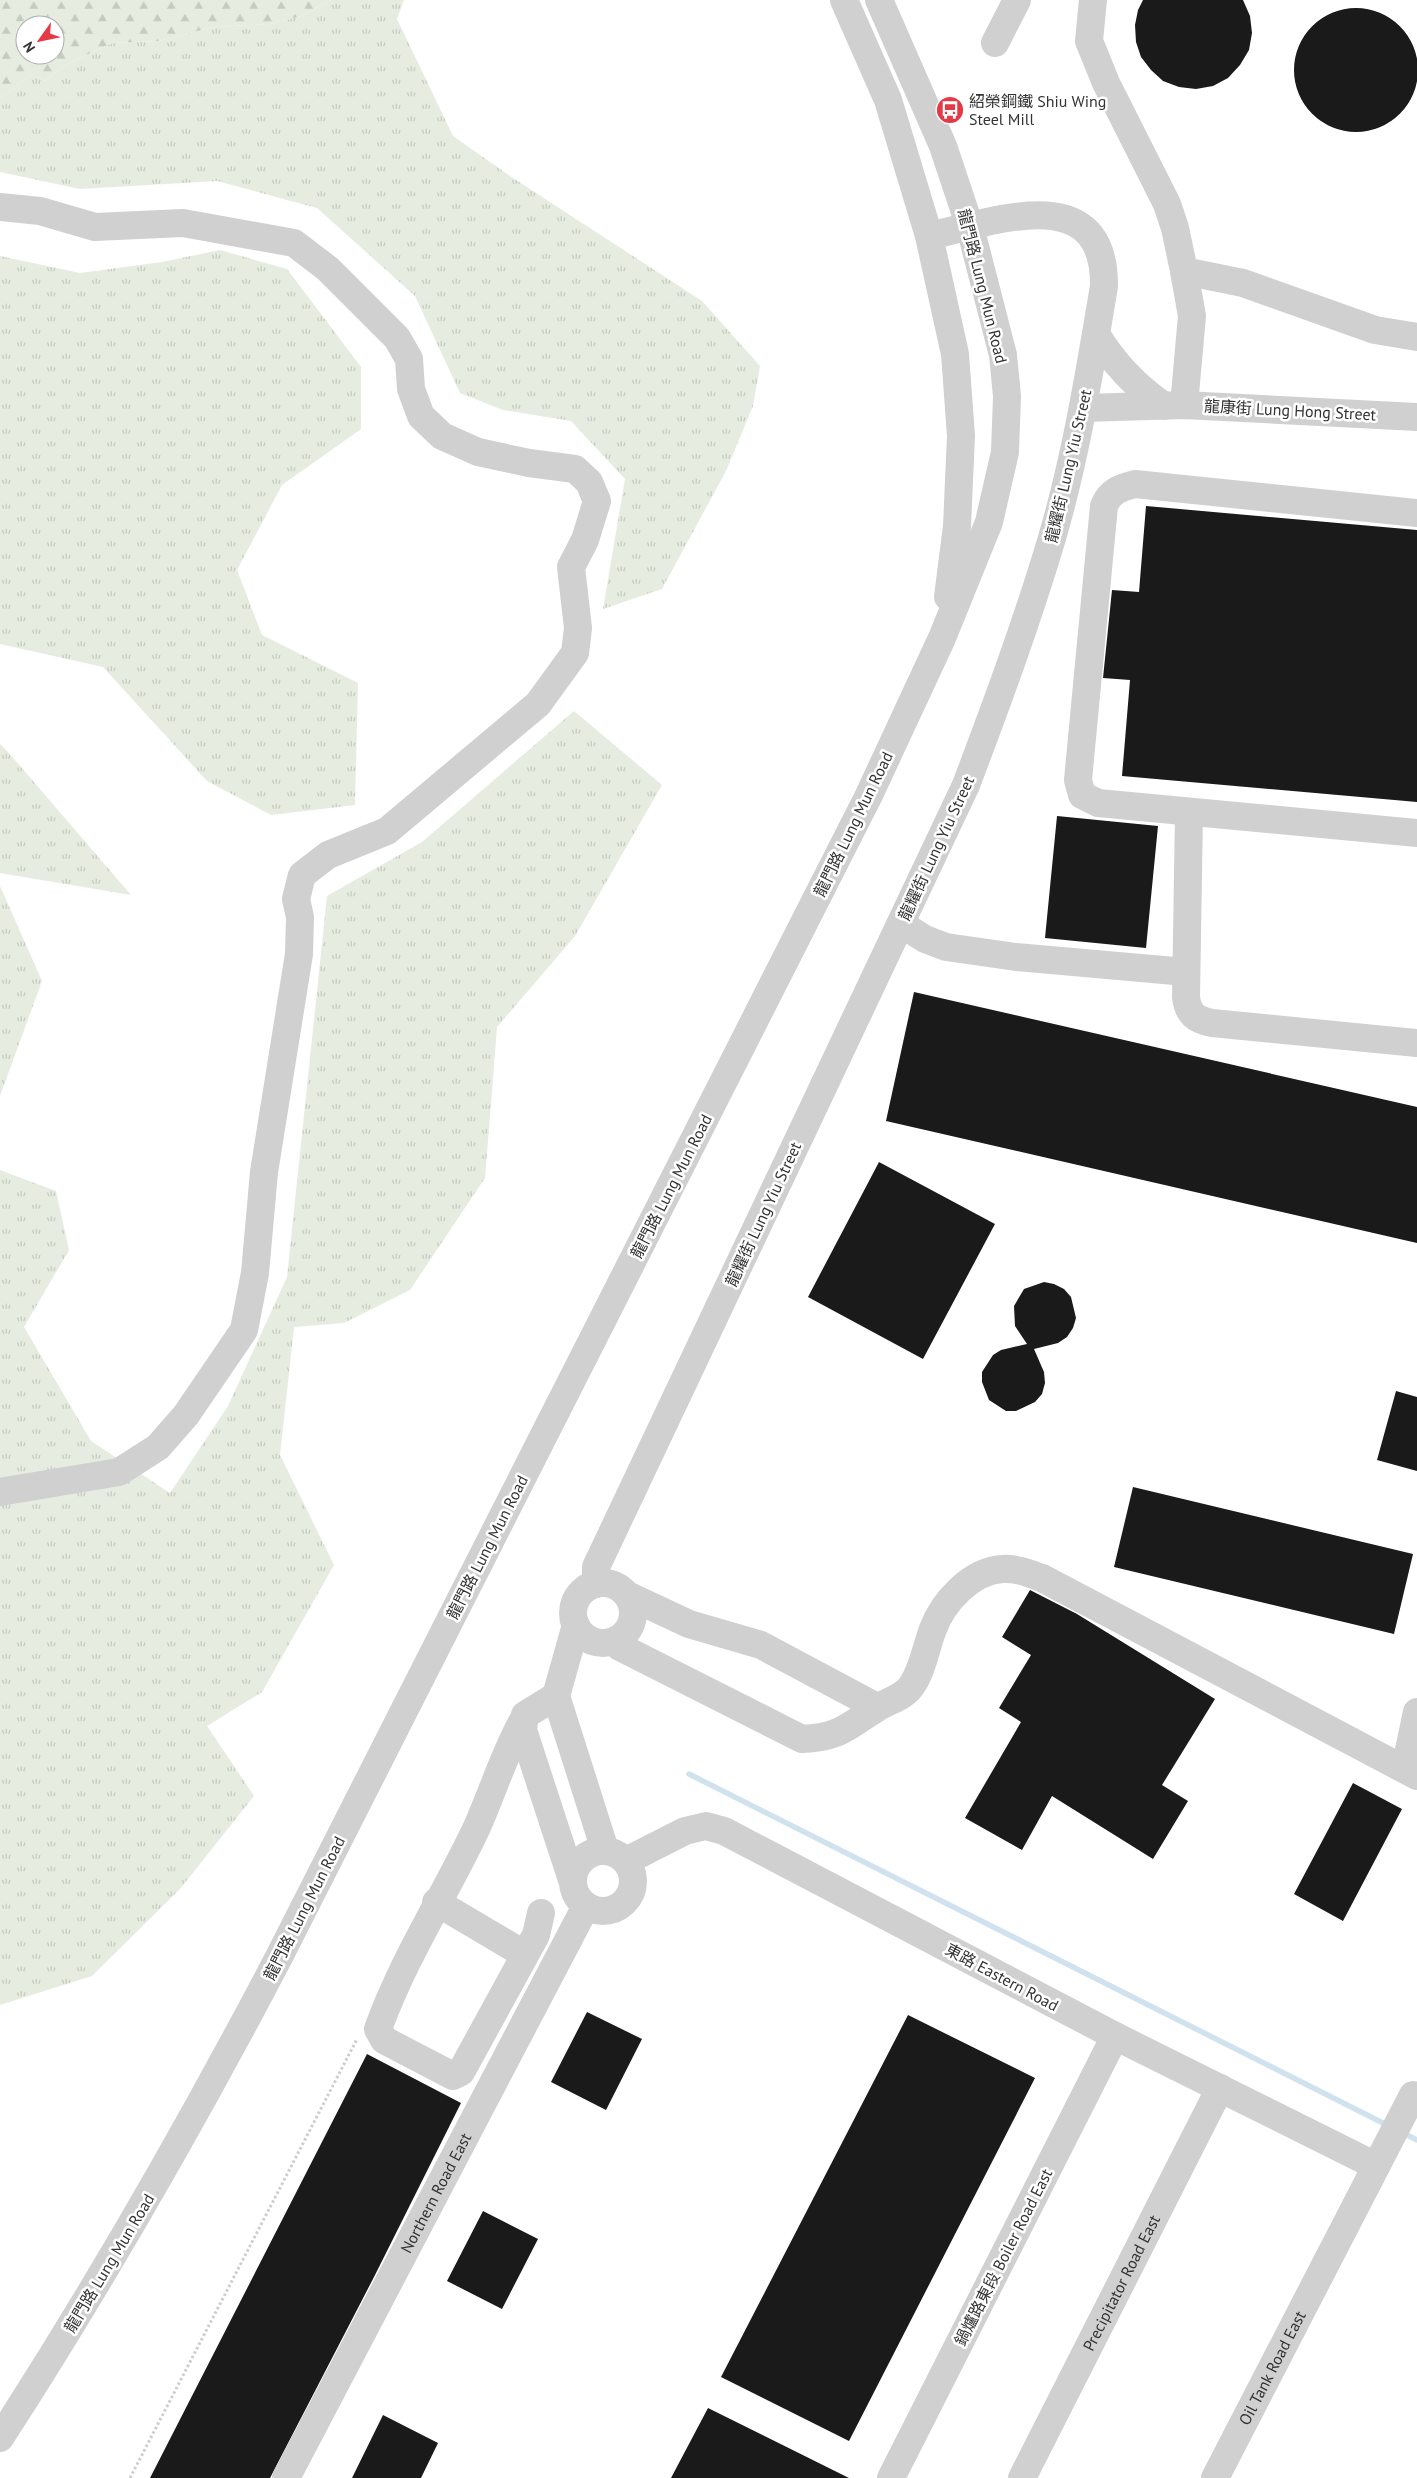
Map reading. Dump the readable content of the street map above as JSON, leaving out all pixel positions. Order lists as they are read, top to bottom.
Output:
{
  "streets": {
    "street": [
      "龍門路 Lung Mun Road",
      "龍康街 Lung Hong Street",
      "龍耀街 Lung Yiu Street",
      "東路 Eastern Road",
      "Northern Road East",
      "鍋爐路東段 Boiler Road East",
      "Precipitator Road East",
      "Oil Tank Road East"
    ]
  },
  "crossings": [
    ["龍門路 Lung Mun Road", "龍耀街 Lung Yiu Street"],
    ["龍康街 Lung Hong Street", "龍耀街 Lung Yiu Street"],
    ["東路 Eastern Road", "Northern Road East"],
    ["東路 Eastern Road", "鍋爐路東段 Boiler Road East"],
    ["東路 Eastern Road", "Precipitator Road East"],
    ["東路 Eastern Road", "Oil Tank Road East"]
  ],
  "places": {
    "bus stop": ["紹榮鋼鐵 Shiu Wing Steel Mill"]
  },
  "north": "bottom left"
}
